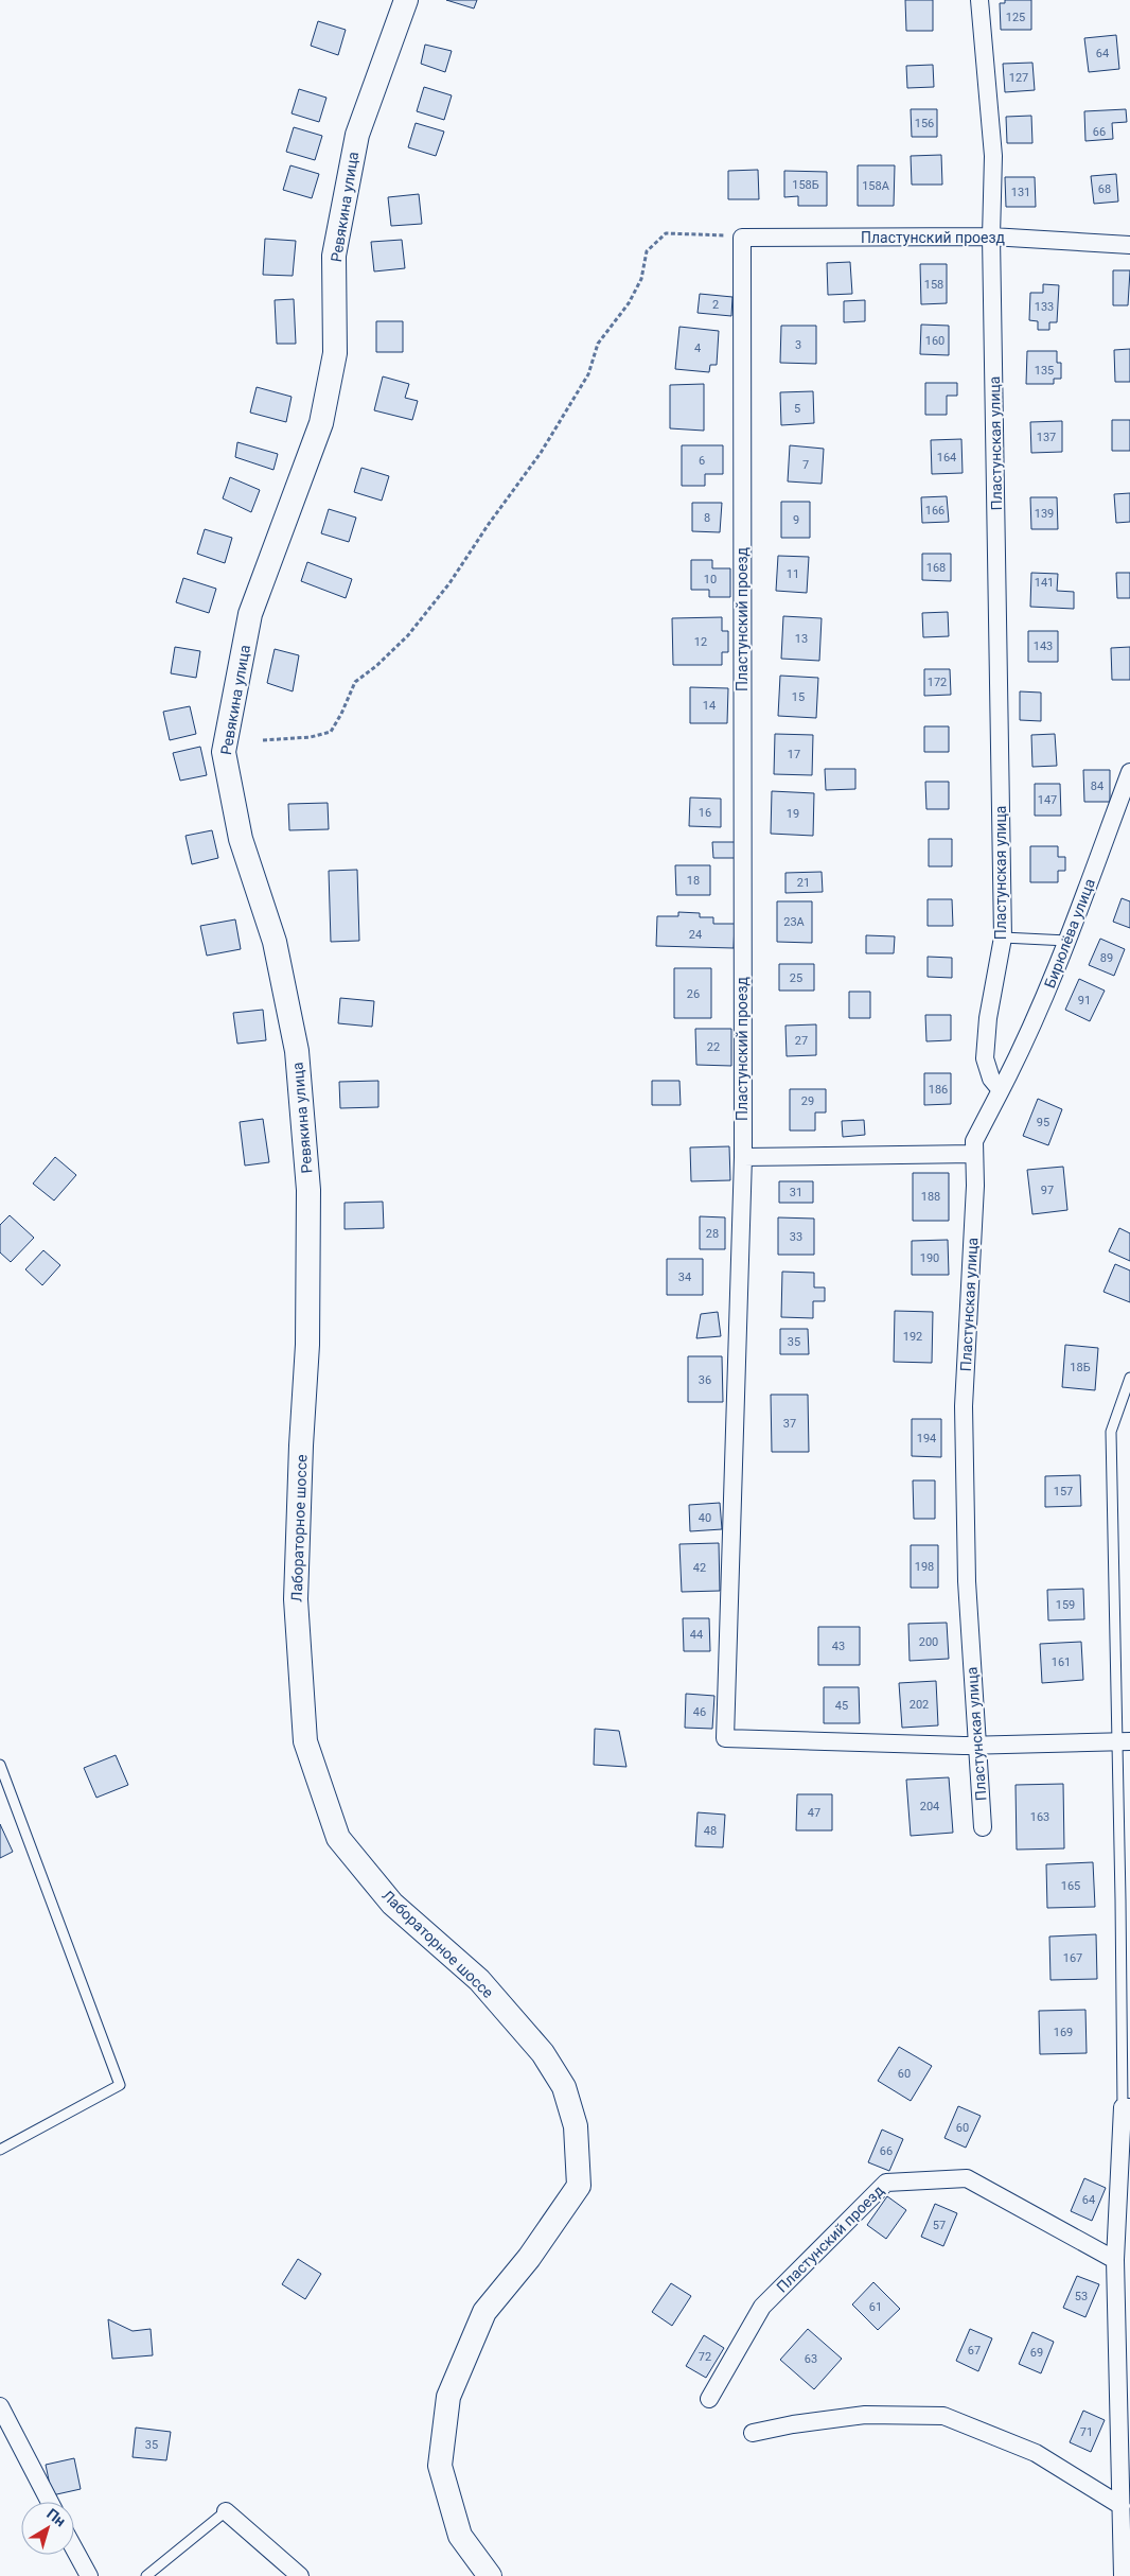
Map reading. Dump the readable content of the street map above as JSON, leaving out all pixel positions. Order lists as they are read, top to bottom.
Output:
{
  "streets": {
    "main road": ["Ревякина улица", "Лабораторное шоссе"],
    "street": ["Пластунский проезд", "Пластунская улица", "Бирюлёва улица"]
  },
  "crossings": [
    ["Ревякина улица", "Лабораторное шоссе"],
    ["Пластунский проезд", "Пластунская улица"],
    ["Пластунская улица", "Бирюлёва улица"]
  ],
  "house_numbers": [
    "125",
    "64",
    "127",
    "156",
    "66",
    "158Б",
    "158А",
    "68",
    "131",
    "158",
    "2",
    "133",
    "160",
    "3",
    "4",
    "135",
    "5",
    "137",
    "164",
    "6",
    "7",
    "166",
    "139",
    "8",
    "9",
    "168",
    "11",
    "10",
    "141",
    "13",
    "12",
    "143",
    "172",
    "15",
    "14",
    "17",
    "84",
    "147",
    "16",
    "19",
    "18",
    "21",
    "23А",
    "24",
    "89",
    "25",
    "26",
    "91",
    "27",
    "22",
    "186",
    "29",
    "95",
    "97",
    "31",
    "188",
    "28",
    "33",
    "190",
    "34",
    "192",
    "35",
    "18Б",
    "36",
    "37",
    "194",
    "157",
    "40",
    "198",
    "42",
    "159",
    "44",
    "200",
    "43",
    "161",
    "202",
    "45",
    "46",
    "204",
    "47",
    "163",
    "48",
    "165",
    "167",
    "169",
    "60",
    "60",
    "66",
    "64",
    "57",
    "53",
    "61",
    "67",
    "69",
    "72",
    "63",
    "71",
    "35"
  ],
  "north": "top right"
}
